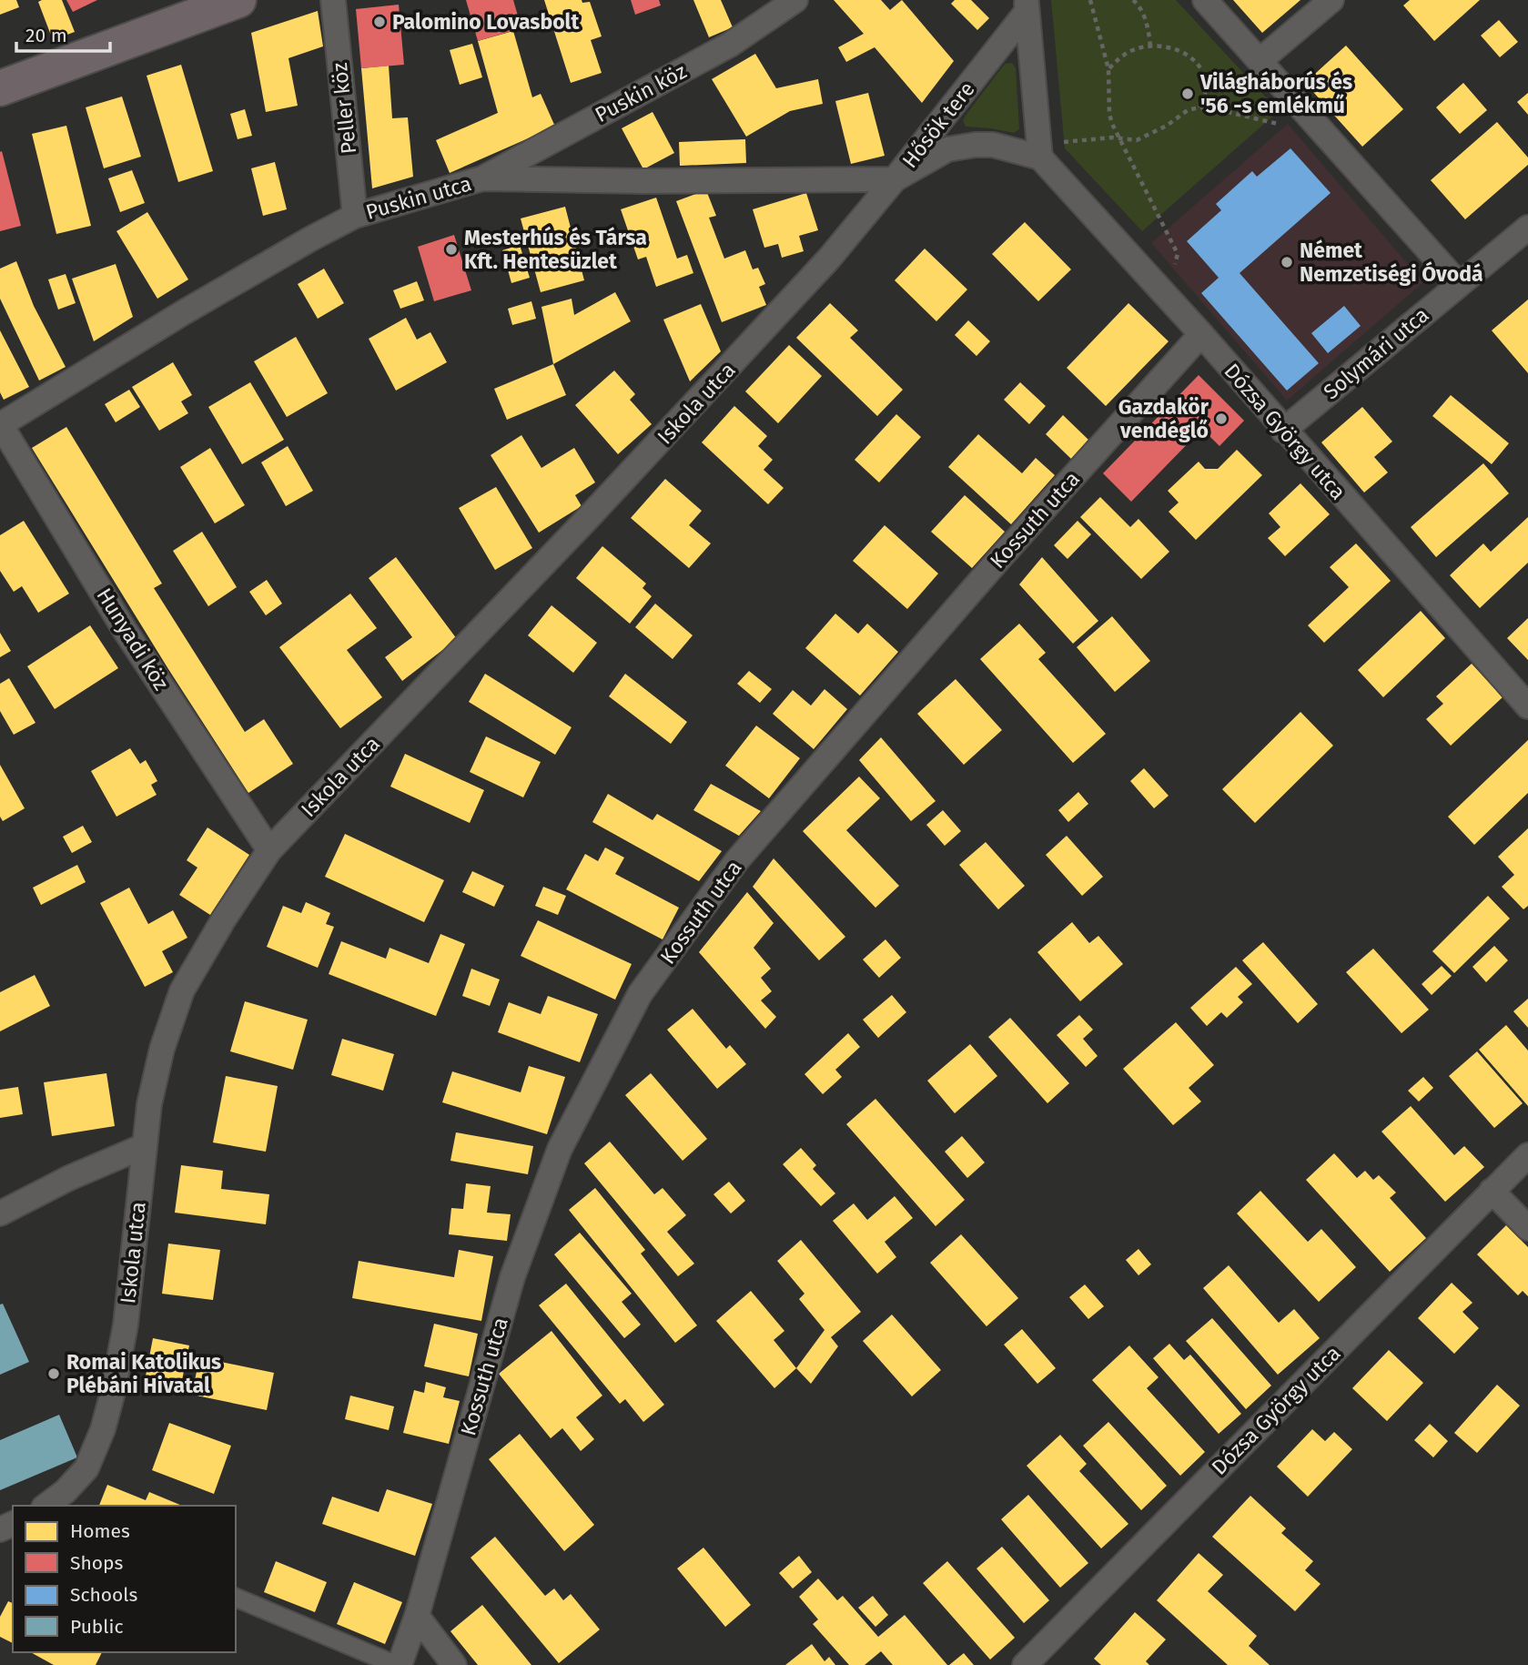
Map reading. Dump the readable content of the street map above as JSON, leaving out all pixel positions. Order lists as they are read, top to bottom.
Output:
{
  "streets": {
    "street": [
      "Puskin köz",
      "Peller köz",
      "Hősök tere",
      "Puskin utca",
      "Solymári utca",
      "Iskola utca",
      "Dózsa György utca",
      "Kossuth utca",
      "Hunyadi köz"
    ]
  },
  "crossings": [
    ["Puskin köz", "Puskin utca"],
    ["Peller köz", "Puskin utca"],
    ["Hősök tere", "Puskin utca"],
    ["Hősök tere", "Iskola utca"],
    ["Hősök tere", "Dózsa György utca"],
    ["Puskin utca", "Iskola utca"],
    ["Puskin utca", "Hunyadi köz"],
    ["Solymári utca", "Dózsa György utca"],
    ["Iskola utca", "Hunyadi köz"],
    ["Dózsa György utca", "Kossuth utca"]
  ],
  "places": [
    "Palomino Lovasbolt",
    "Világháborús és '56 -s emlékmű",
    "Mesterhús és Társa Kft. Hentesüzlet",
    "Német Nemzetiségi Óvodá",
    "Gazdakör vendéglő",
    "Romai Katolikus Plébáni Hivatal"
  ],
  "legend": [
    "Homes",
    "Shops",
    "Schools",
    "Public"
  ],
  "scale_bar": "20 m"
}
